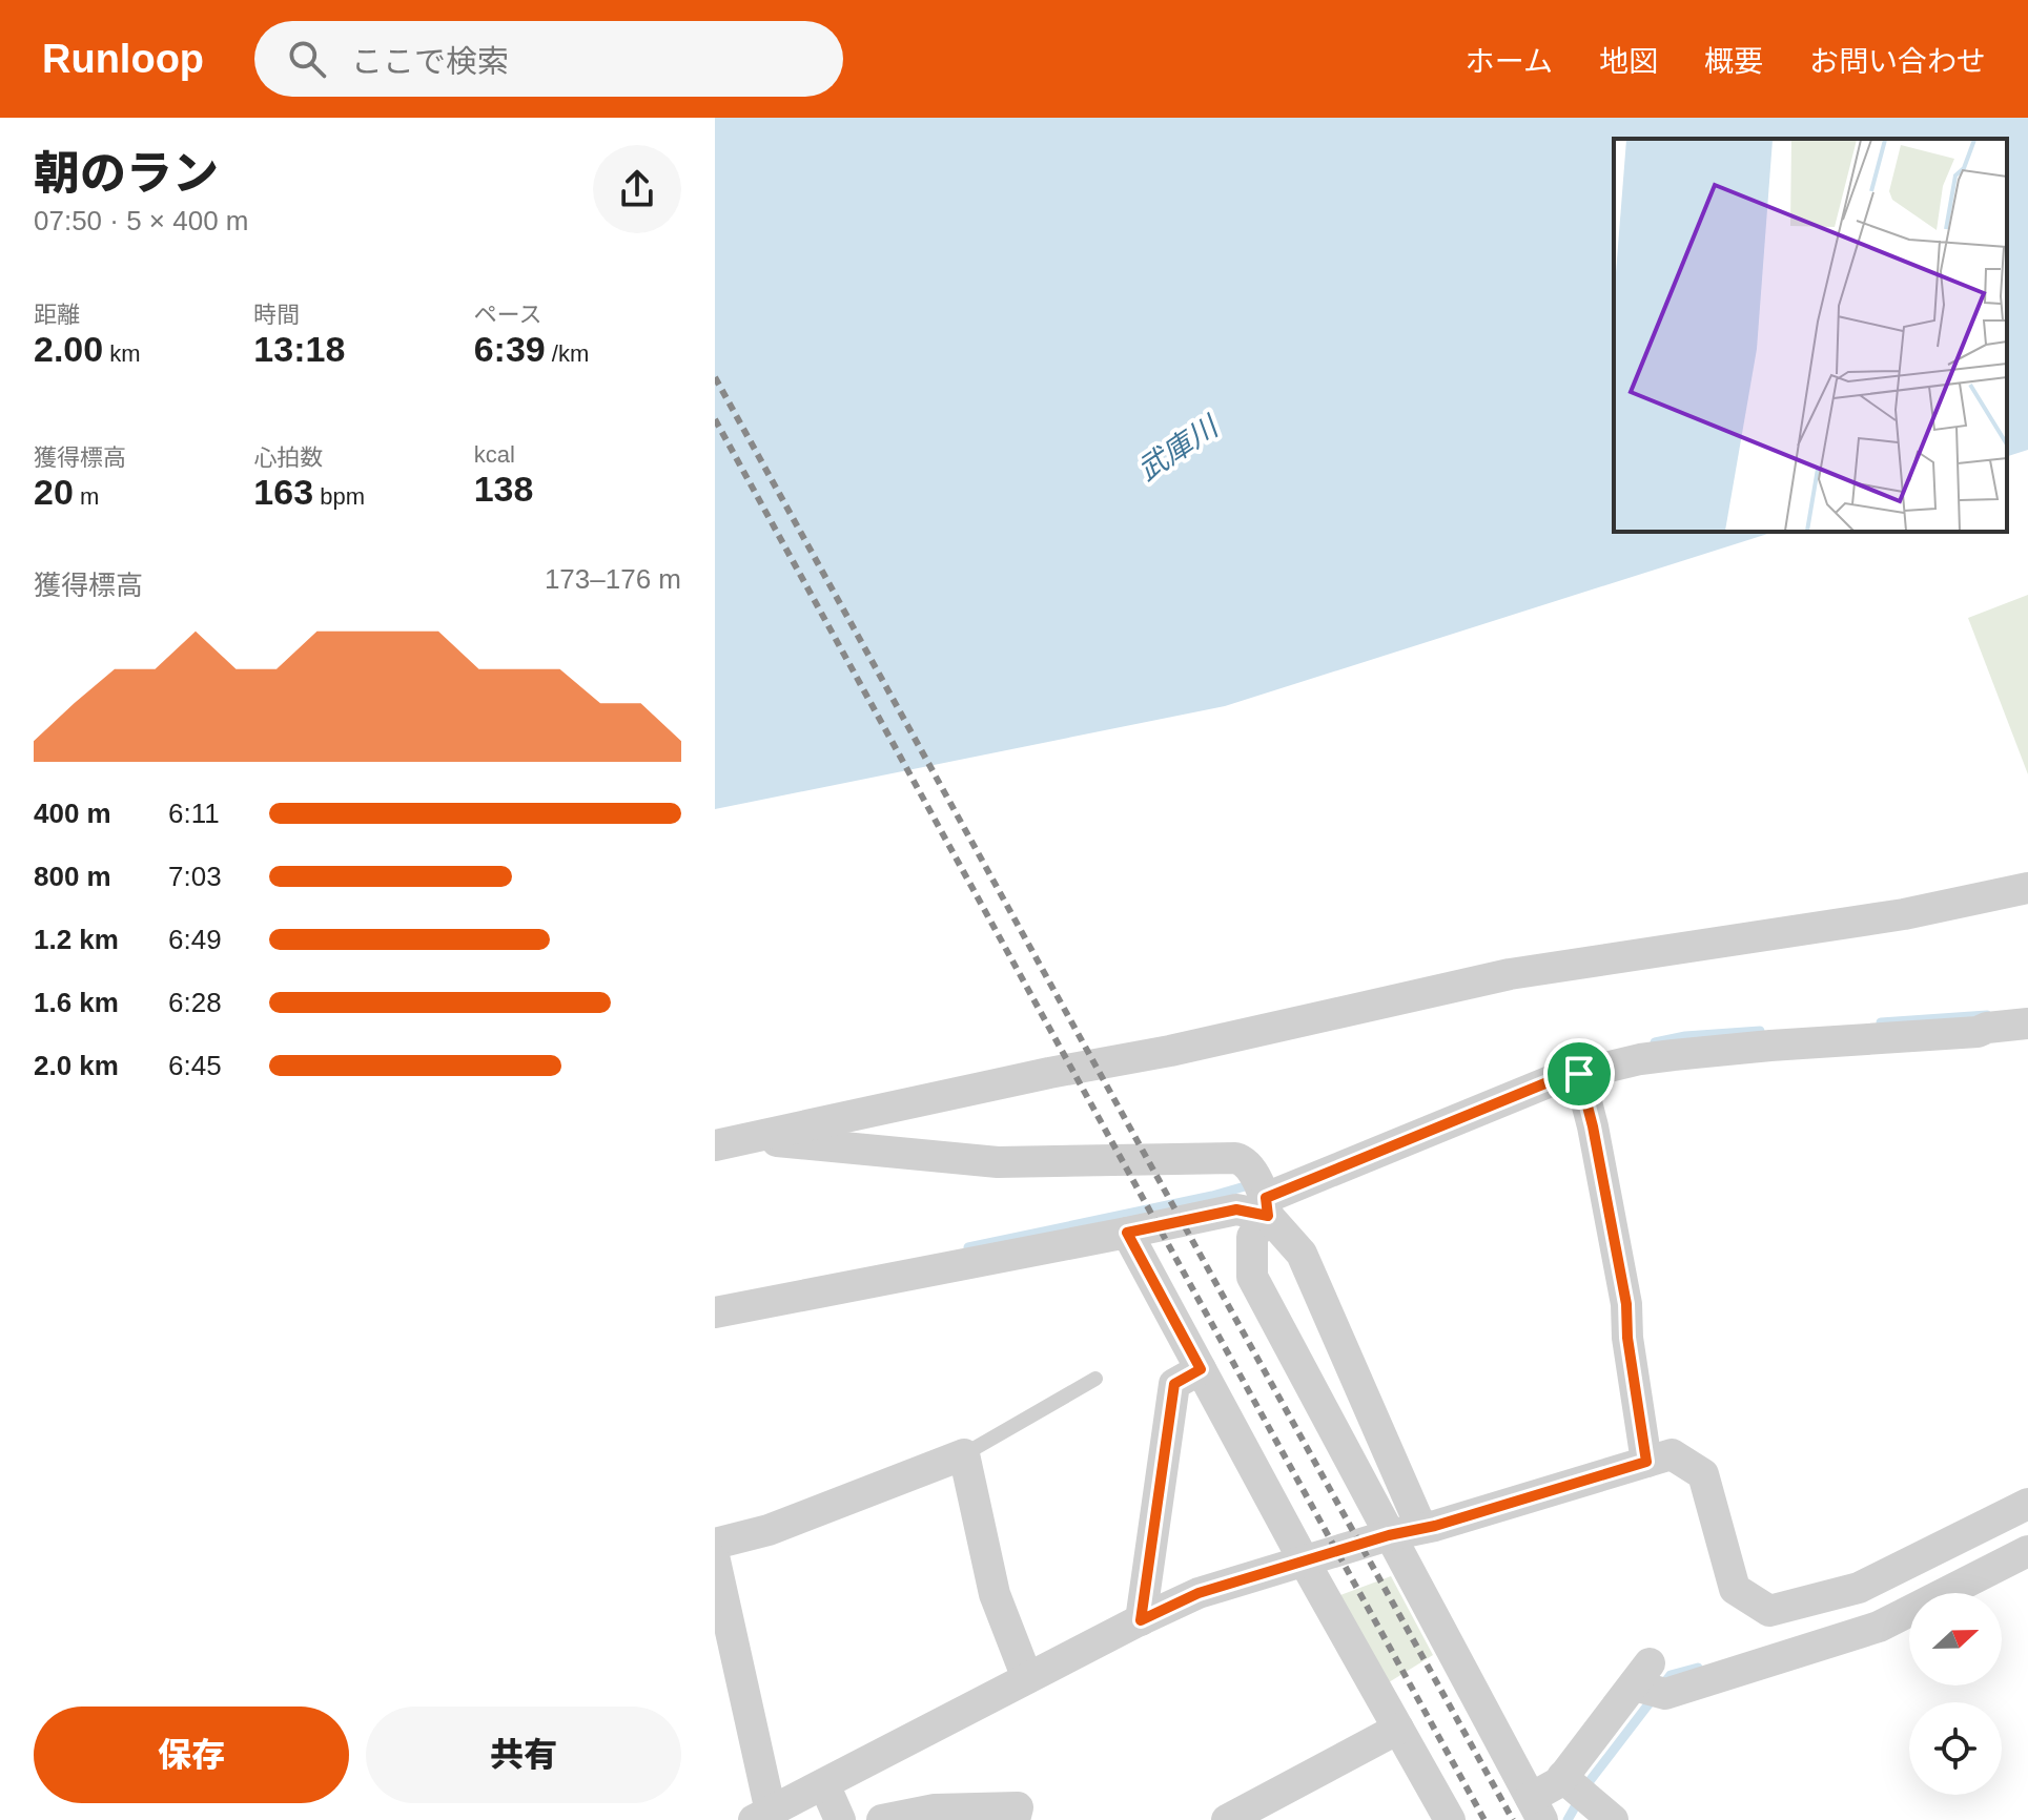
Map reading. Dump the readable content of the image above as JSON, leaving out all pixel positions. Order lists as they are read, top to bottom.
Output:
{
  "water": ["武庫川"],
  "north": "right",
  "page": {
    "header": "Runloop",
    "search": "ここで検索",
    "nav": [
      "ホーム",
      "地図",
      "概要",
      "お問い合わせ"
    ],
    "heading": ["朝のラン", "07:50 · 5 × 400 m"],
    "stats": [
      ["距離", "2.00 km"],
      ["時間", "13:18"],
      ["ペース", "6:39 /km"],
      ["獲得標高", "20 m"],
      ["心拍数", "163 bpm"],
      ["kcal", "138"]
    ],
    "chart": ["獲得標高", "173–176 m"],
    "list": [
      {
        "name": "400 m",
        "note": "6:11"
      },
      {
        "name": "800 m",
        "note": "7:03"
      },
      {
        "name": "1.2 km",
        "note": "6:49"
      },
      {
        "name": "1.6 km",
        "note": "6:28"
      },
      {
        "name": "2.0 km",
        "note": "6:45"
      }
    ],
    "buttons": ["保存", "共有"]
  }
}
